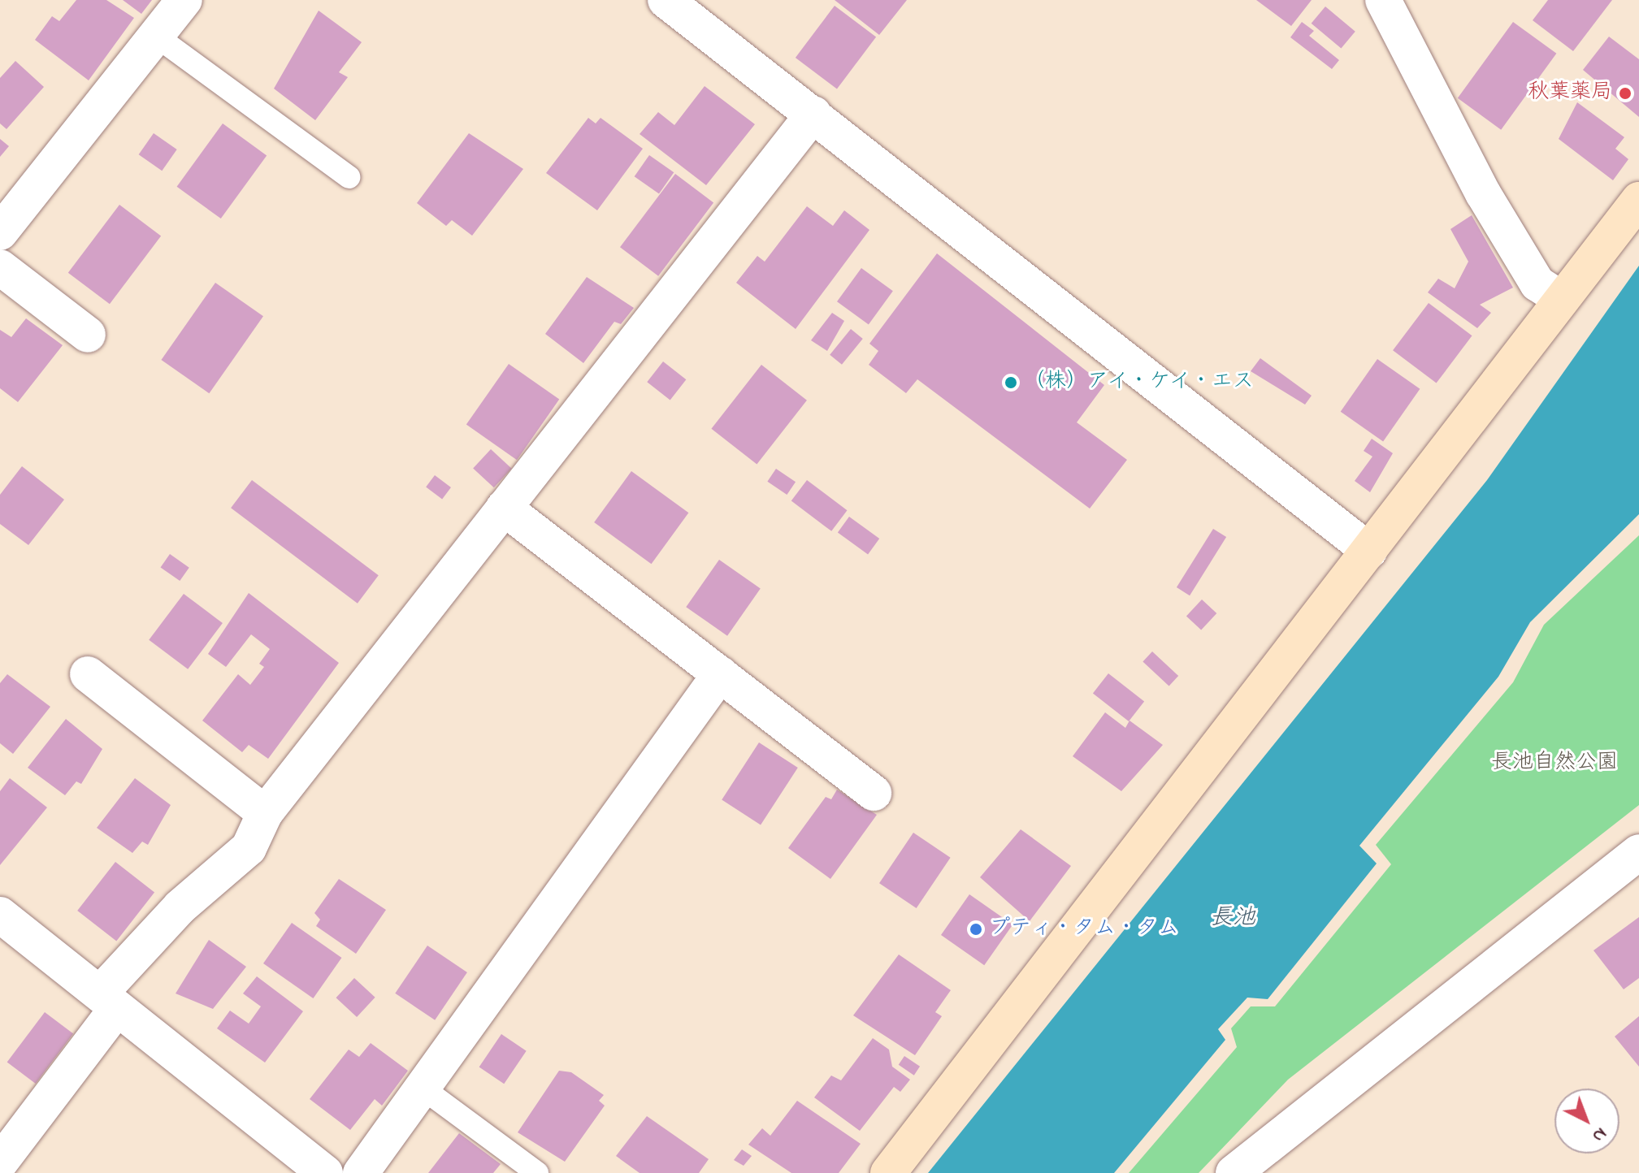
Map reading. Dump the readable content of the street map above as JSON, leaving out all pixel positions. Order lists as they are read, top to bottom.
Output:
{
  "water": ["長池"],
  "parks": ["長池自然公園"],
  "places": ["秋葉薬局", "（株）アイ・ケイ・エス", "プティ・タム・タム"],
  "north": "bottom right"
}
